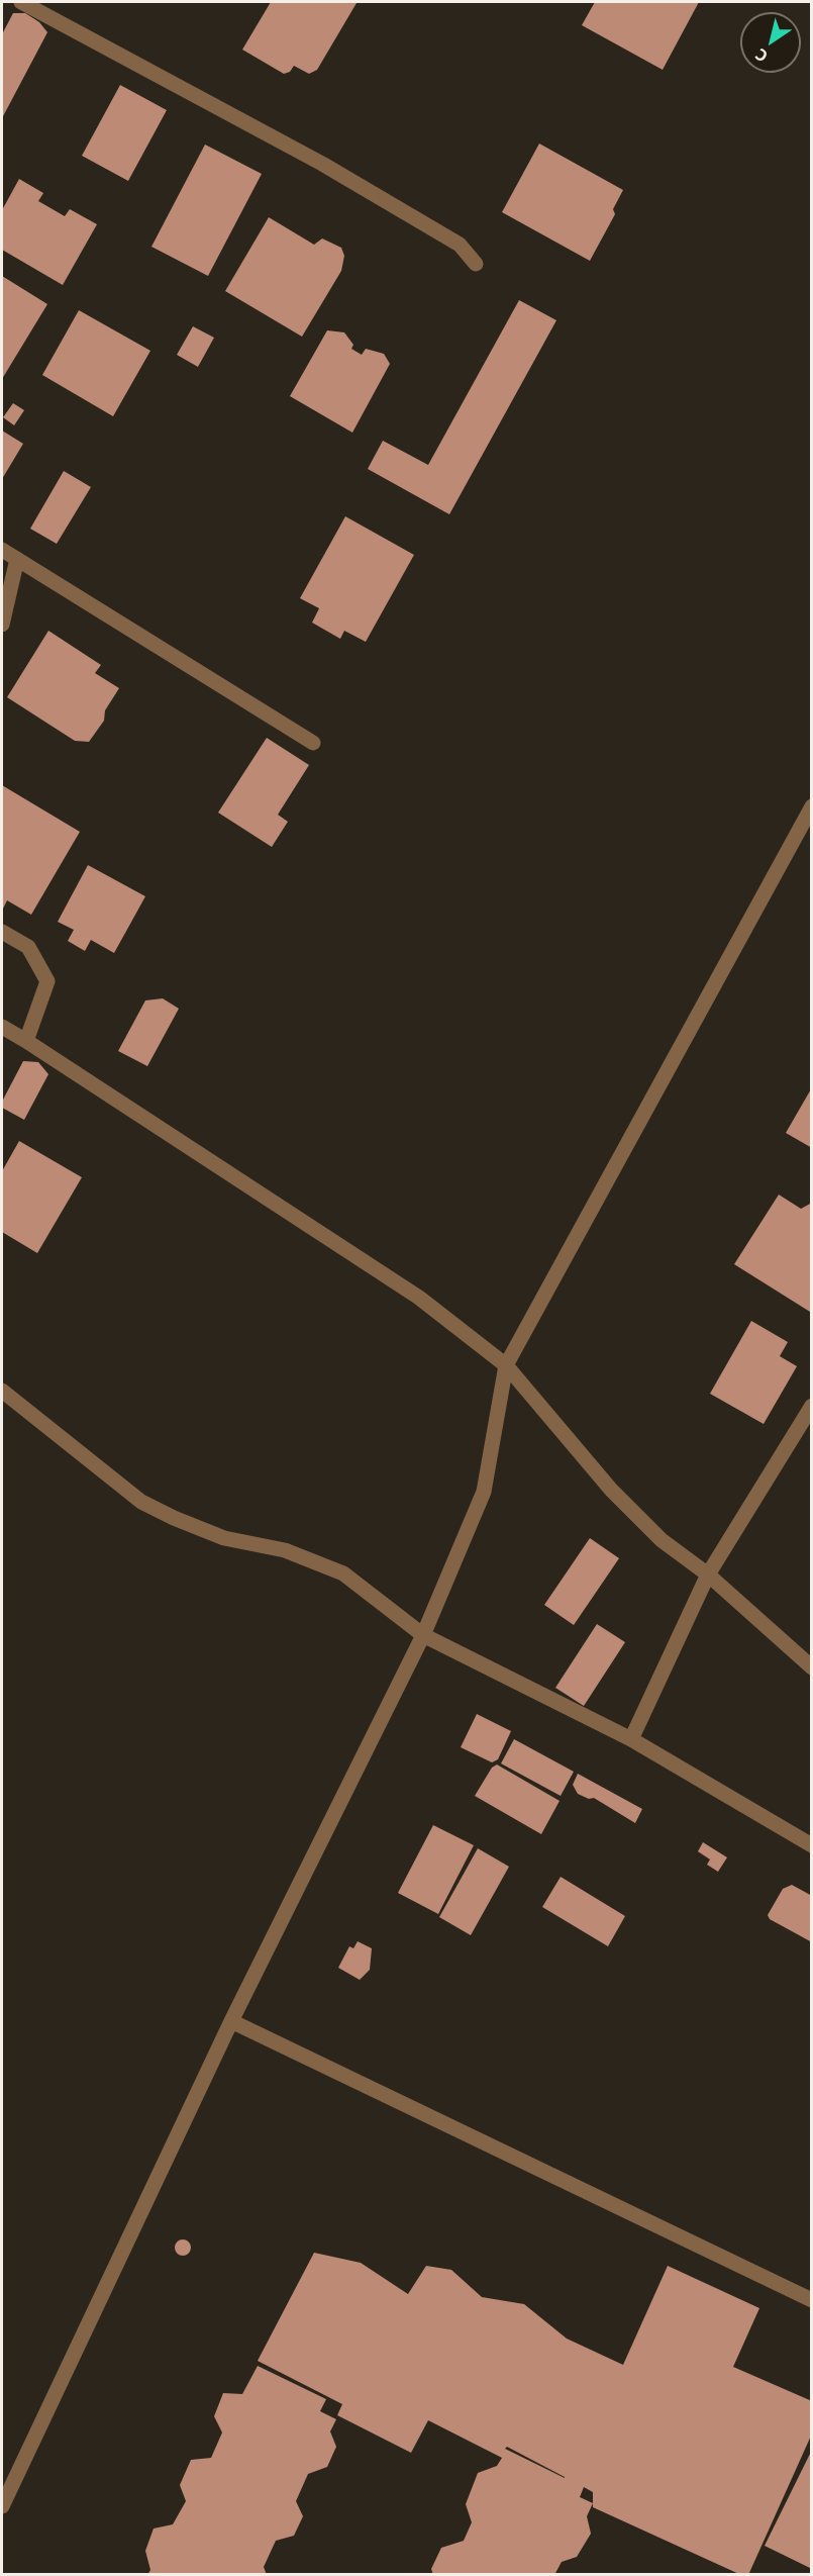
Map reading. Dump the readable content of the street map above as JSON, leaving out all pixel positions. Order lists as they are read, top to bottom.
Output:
{
  "north": "bottom left"
}
